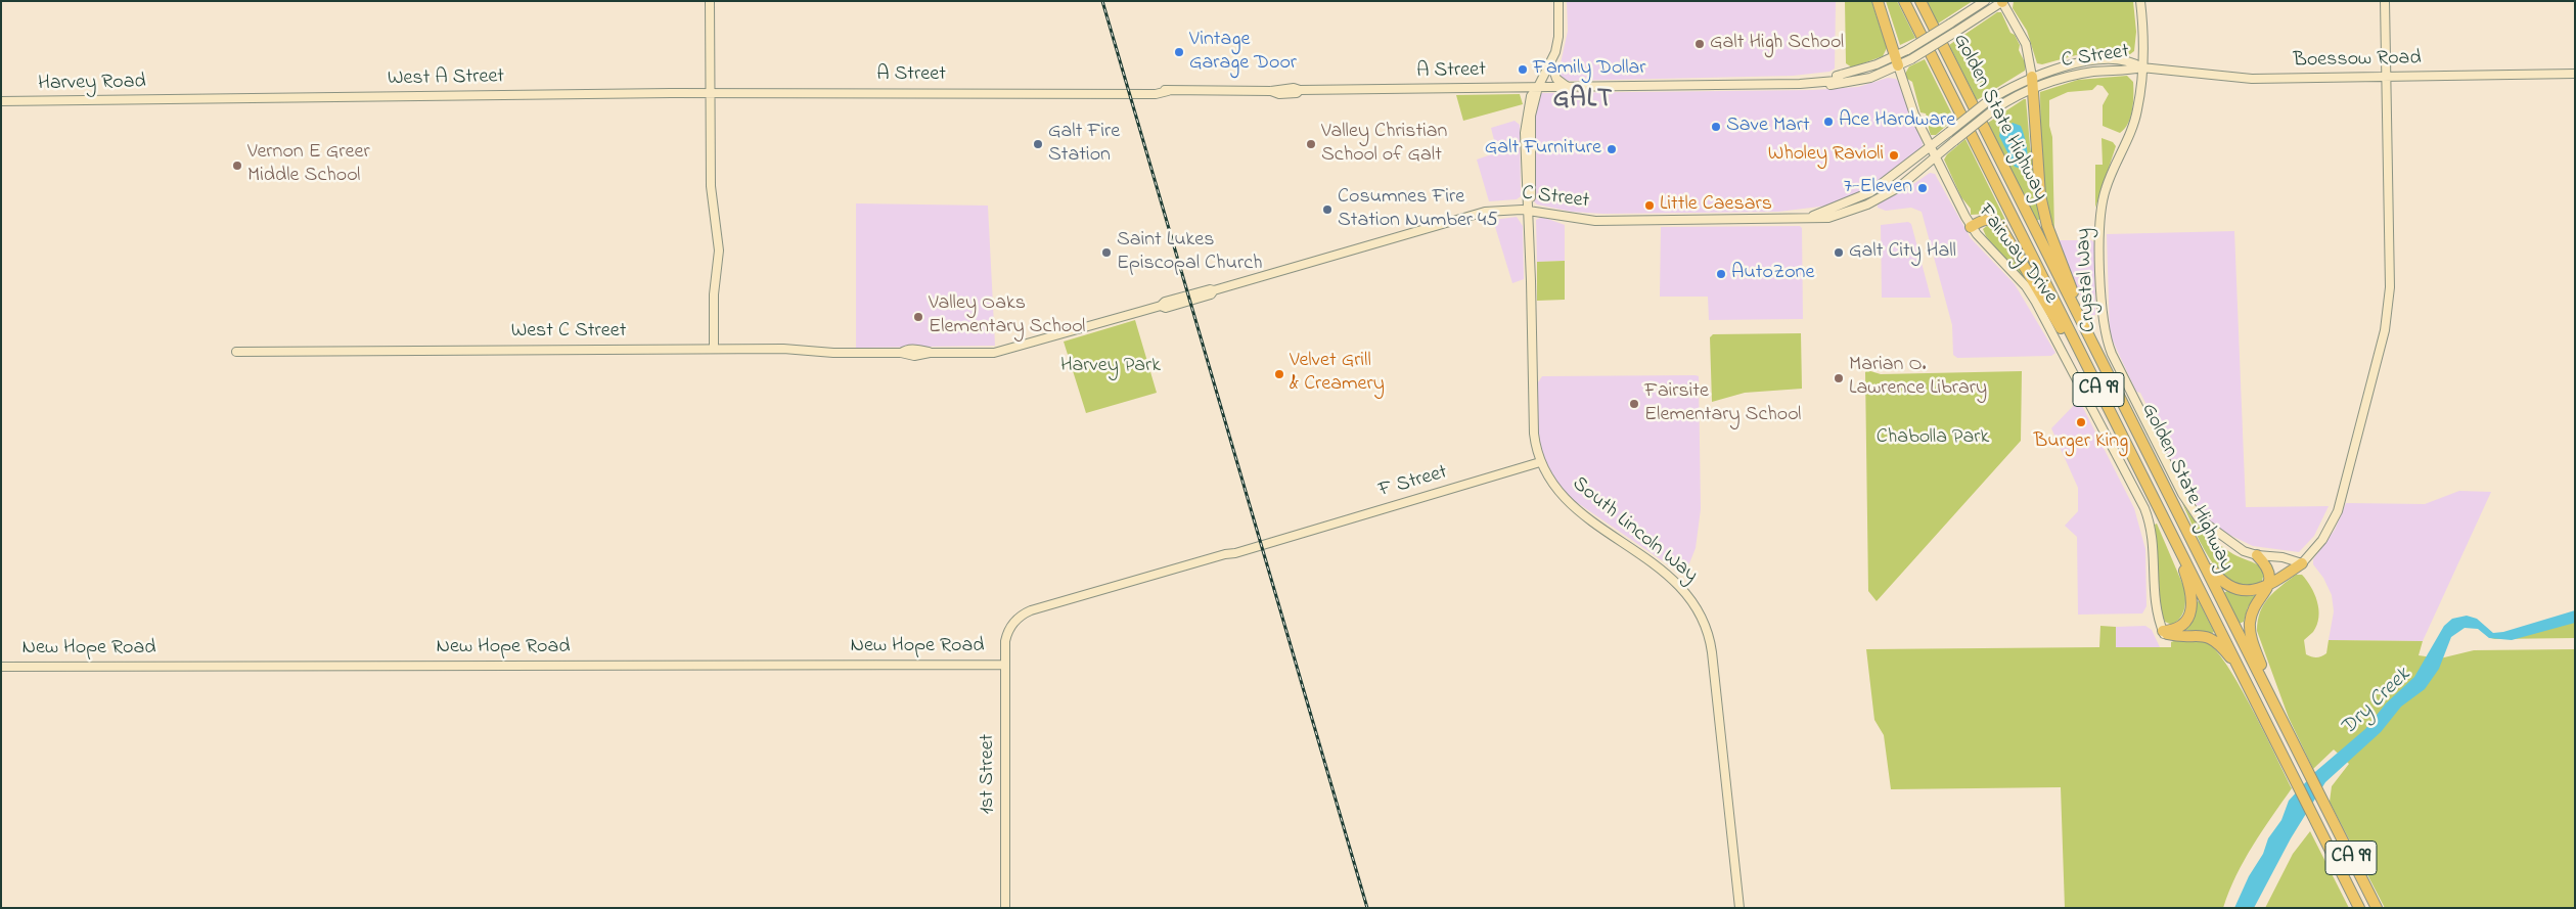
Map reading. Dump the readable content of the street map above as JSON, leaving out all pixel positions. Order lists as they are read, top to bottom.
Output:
{
  "streets": {
    "highway": ["Golden State Highway", "CA 99"],
    "street": [
      "C Street",
      "Boessow Road",
      "A Street",
      "West A Street",
      "Harvey Road",
      "Fairway Drive",
      "Crystal Way",
      "West C Street",
      "F Street",
      "South Lincoln Way",
      "New Hope Road",
      "1st Street"
    ]
  },
  "crossings": [
    ["C Street", "Boessow Road"],
    ["C Street", "Fairway Drive"],
    ["C Street", "Crystal Way"],
    ["C Street", "West C Street"],
    ["C Street", "South Lincoln Way"],
    ["Boessow Road", "Crystal Way"],
    ["A Street", "West A Street"],
    ["A Street", "Fairway Drive"],
    ["A Street", "South Lincoln Way"],
    ["West A Street", "Harvey Road"],
    ["F Street", "South Lincoln Way"],
    ["F Street", "1st Street"],
    ["New Hope Road", "1st Street"]
  ],
  "districts": ["GALT"],
  "water": ["Dry Creek"],
  "parks": ["Harvey Park", "Chabolla Park"],
  "places": [
    "Galt High School",
    "Vintage Garage Door",
    "Family Dollar",
    "Ace Hardware",
    "Save Mart",
    "Galt Fire Station",
    "Valley Christian School of Galt",
    "Galt Furniture",
    "Wholey Ravioli",
    "Vernon E Greer Middle School",
    "7-Eleven",
    "Little Caesars",
    "Cosumnes Fire Station Number 45",
    "Saint Lukes Episcopal Church",
    "Galt City Hall",
    "AutoZone",
    "Valley Oaks Elementary School",
    "Velvet Grill & Creamery",
    "Marian O. Lawrence Library",
    "Fairsite Elementary School",
    "Burger King"
  ]
}
